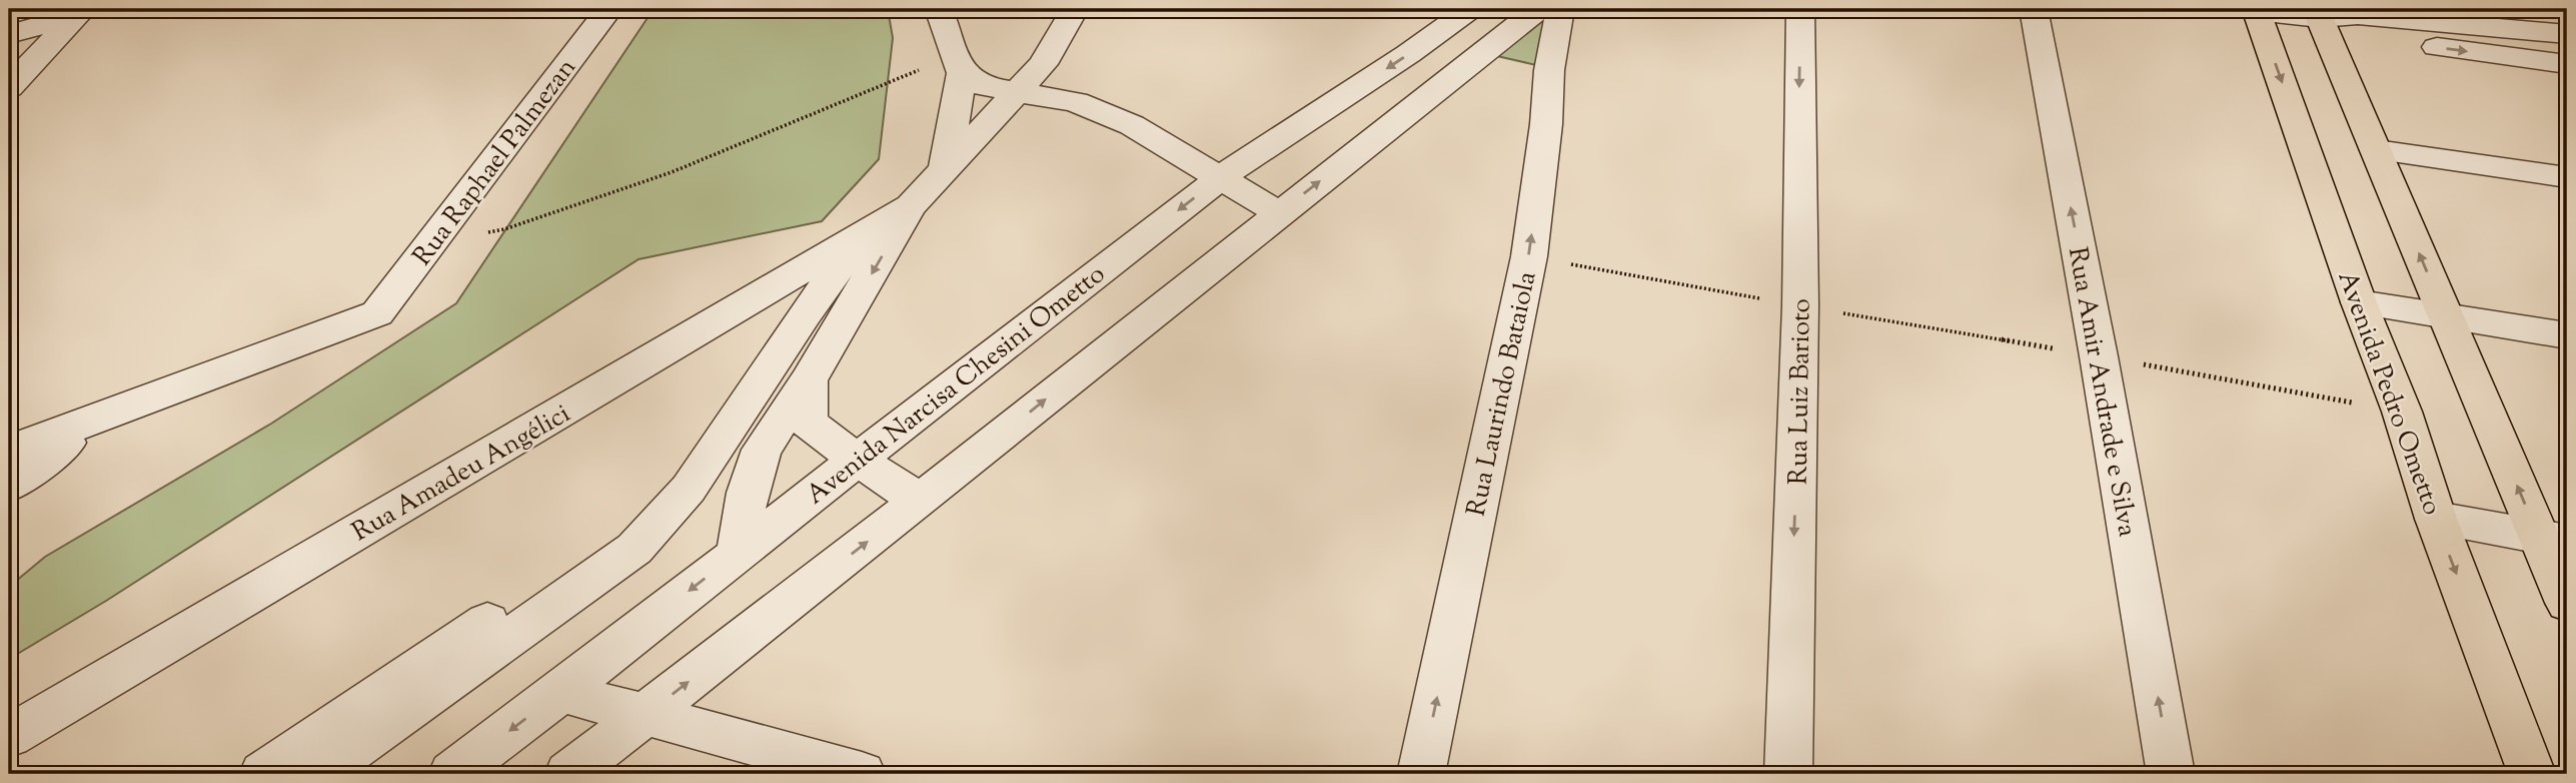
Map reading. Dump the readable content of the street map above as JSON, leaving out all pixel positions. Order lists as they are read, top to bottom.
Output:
{
  "streets": {
    "main road": ["Avenida Pedro Ometto"],
    "street": [
      "Rua Raphael Palmezan",
      "Avenida Narcisa Chesini Ometto",
      "Rua Luiz Barioto",
      "Rua Amir Andrade e Silva",
      "Rua Laurindo Bataiola",
      "Rua Amadeu Angélici"
    ]
  },
  "one_way": ["Rua Luiz Barioto", "Rua Amir Andrade e Silva", "Rua Laurindo Bataiola"]
}
